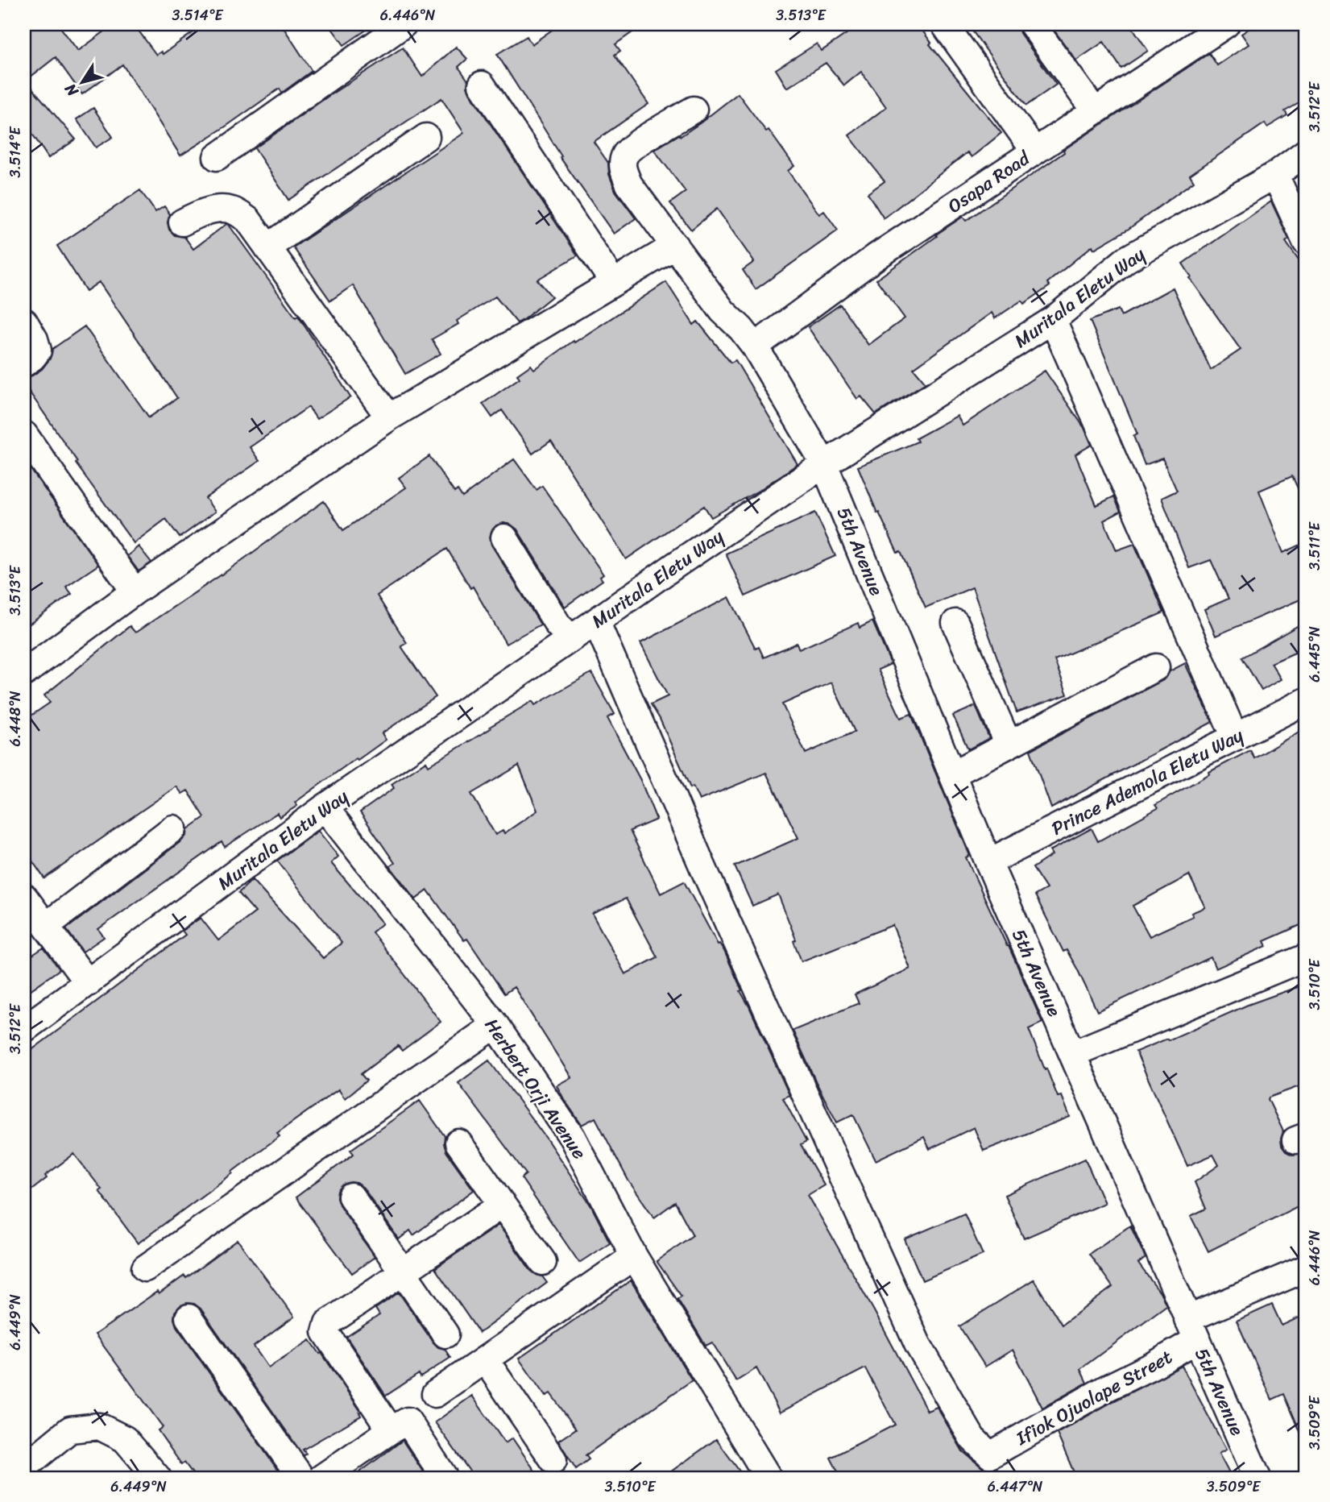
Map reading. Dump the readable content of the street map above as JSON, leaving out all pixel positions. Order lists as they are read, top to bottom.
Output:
{
  "streets": {
    "street": [
      "Osapa Road",
      "Muritala Eletu Way",
      "5th Avenue",
      "Prince Ademola Eletu Way",
      "Herbert Orji Avenue",
      "Ifiok Ojuolape Street"
    ]
  },
  "crossings": [
    ["Osapa Road", "5th Avenue"],
    ["Muritala Eletu Way", "5th Avenue"],
    ["Muritala Eletu Way", "Herbert Orji Avenue"],
    ["Muritala Eletu Way", "Ifiok Ojuolape Street"],
    ["5th Avenue", "Prince Ademola Eletu Way"],
    ["5th Avenue", "Ifiok Ojuolape Street"]
  ],
  "north": "bottom left",
  "coordinates": [
    "3.514°E",
    "6.446°N",
    "3.513°E",
    "3.512°E",
    "3.511°E",
    "6.445°N",
    "6.448°N",
    "3.510°E",
    "6.449°N",
    "3.509°E",
    "6.447°N"
  ]
}
